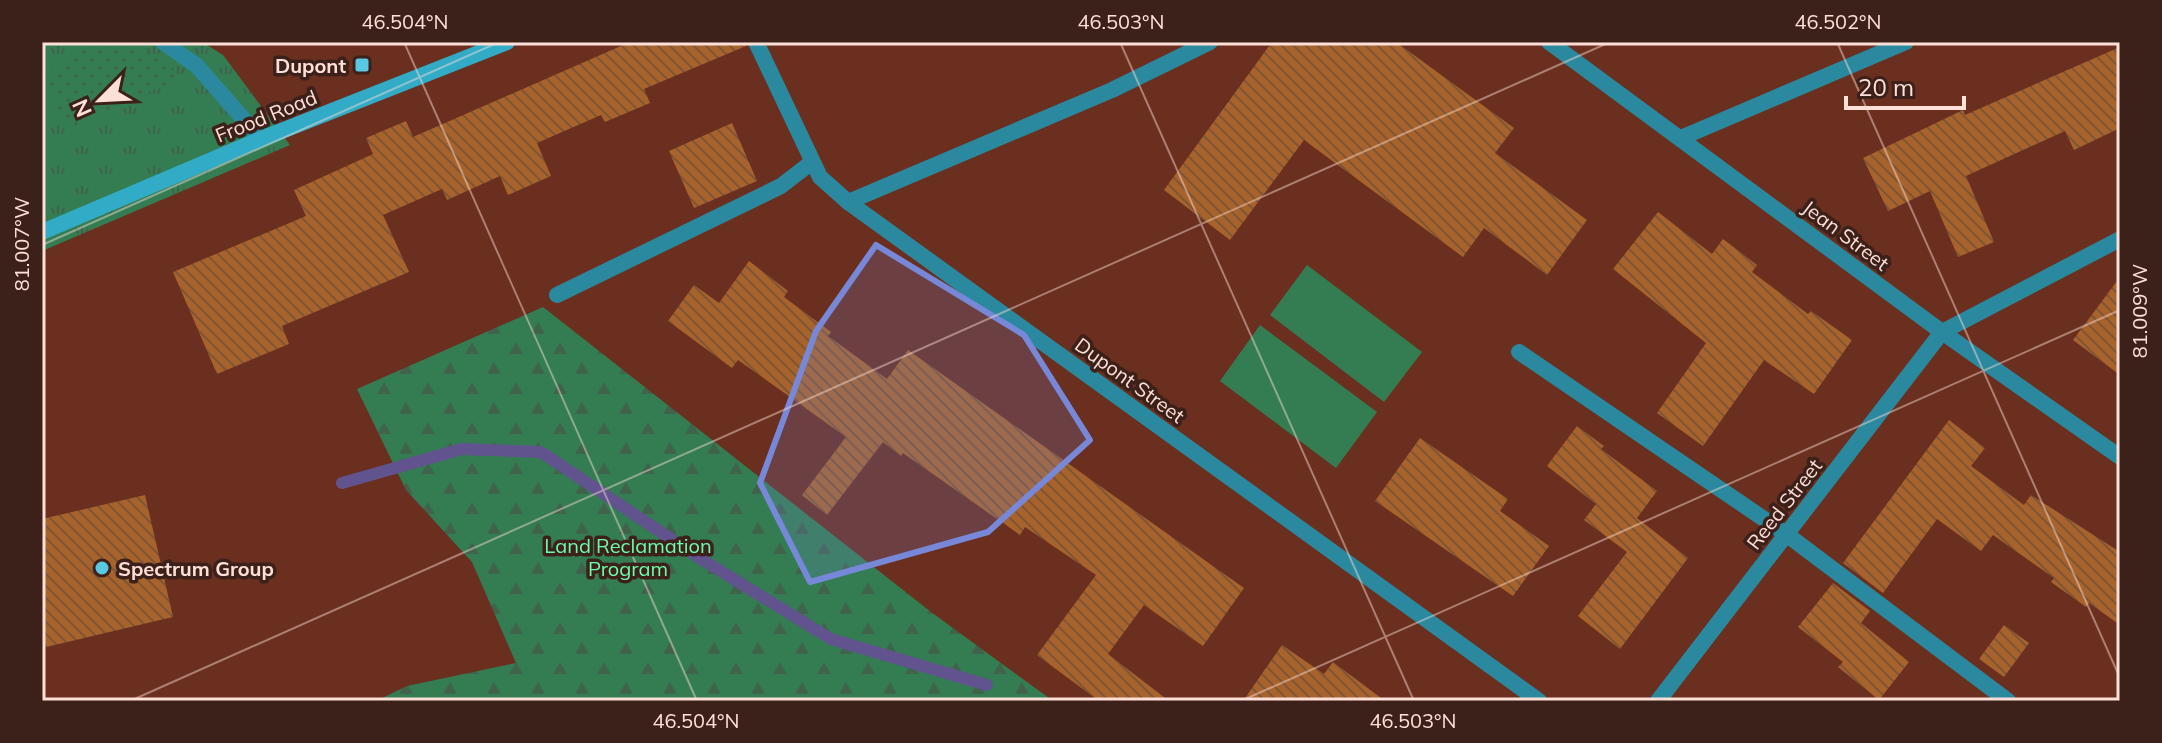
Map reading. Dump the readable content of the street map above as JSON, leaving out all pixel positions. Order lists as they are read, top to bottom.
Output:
{
  "streets": {
    "street": [
      "Frood Road",
      "Jean Street",
      "Dupont Street",
      "Reed Street"
    ]
  },
  "crossings": [
    ["Jean Street", "Reed Street"]
  ],
  "parks": ["Land Reclamation Program"],
  "places": {
    "transit": ["Dupont"],
    "other": ["Spectrum Group"]
  },
  "scale_bar": "20 m",
  "north": "bottom left",
  "coordinates": [
    "46.504°N",
    "46.503°N",
    "46.502°N",
    "81.007°W",
    "81.009°W"
  ]
}
